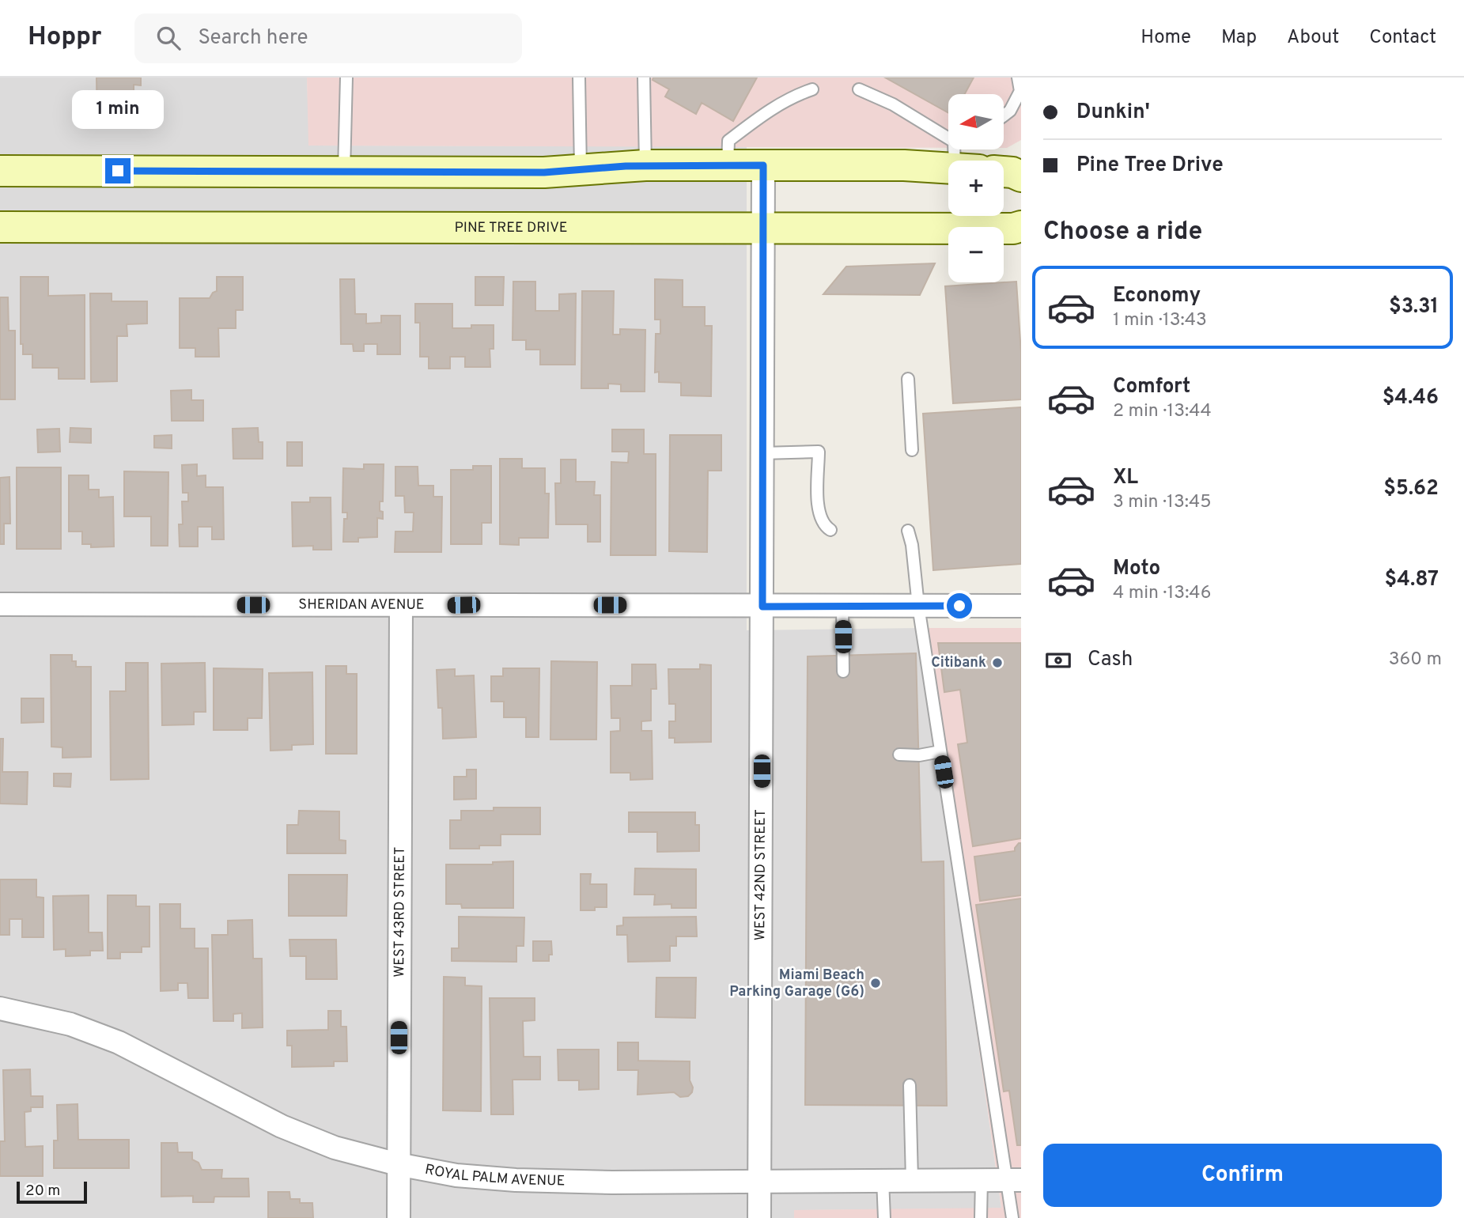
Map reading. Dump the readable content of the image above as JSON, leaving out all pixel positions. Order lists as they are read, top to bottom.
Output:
{
  "streets": {
    "main road": ["PINE TREE DRIVE"],
    "street": [
      "SHERIDAN AVENUE",
      "WEST 42ND STREET",
      "WEST 43RD STREET",
      "ROYAL PALM AVENUE"
    ]
  },
  "crossings": [
    ["PINE TREE DRIVE", "WEST 42ND STREET"],
    ["SHERIDAN AVENUE", "WEST 42ND STREET"],
    ["SHERIDAN AVENUE", "WEST 43RD STREET"],
    ["WEST 42ND STREET", "ROYAL PALM AVENUE"],
    ["WEST 43RD STREET", "ROYAL PALM AVENUE"]
  ],
  "places": ["Citibank", "Miami Beach Parking Garage (G6)"],
  "scale_bar": "20 m",
  "north": "left",
  "page": {
    "header": "Hoppr",
    "search": "Search here",
    "nav": [
      "Home",
      "Map",
      "About",
      "Contact"
    ],
    "banner": ["Dunkin'", "Pine Tree Drive"],
    "bubble": "1 min",
    "map_buttons": ["+", "−"],
    "heading": "Choose a ride",
    "list": [
      {
        "name": "Economy",
        "note": "1 min · 13:43",
        "value": "$3.31"
      },
      {
        "name": "Comfort",
        "note": "2 min · 13:44",
        "value": "$4.46"
      },
      {
        "name": "XL",
        "note": "3 min · 13:45",
        "value": "$5.62"
      },
      {
        "name": "Moto",
        "note": "4 min · 13:46",
        "value": "$4.87"
      }
    ],
    "pay": ["Cash", "360 m"],
    "buttons": "Confirm",
    "scale": "20 m"
  }
}
